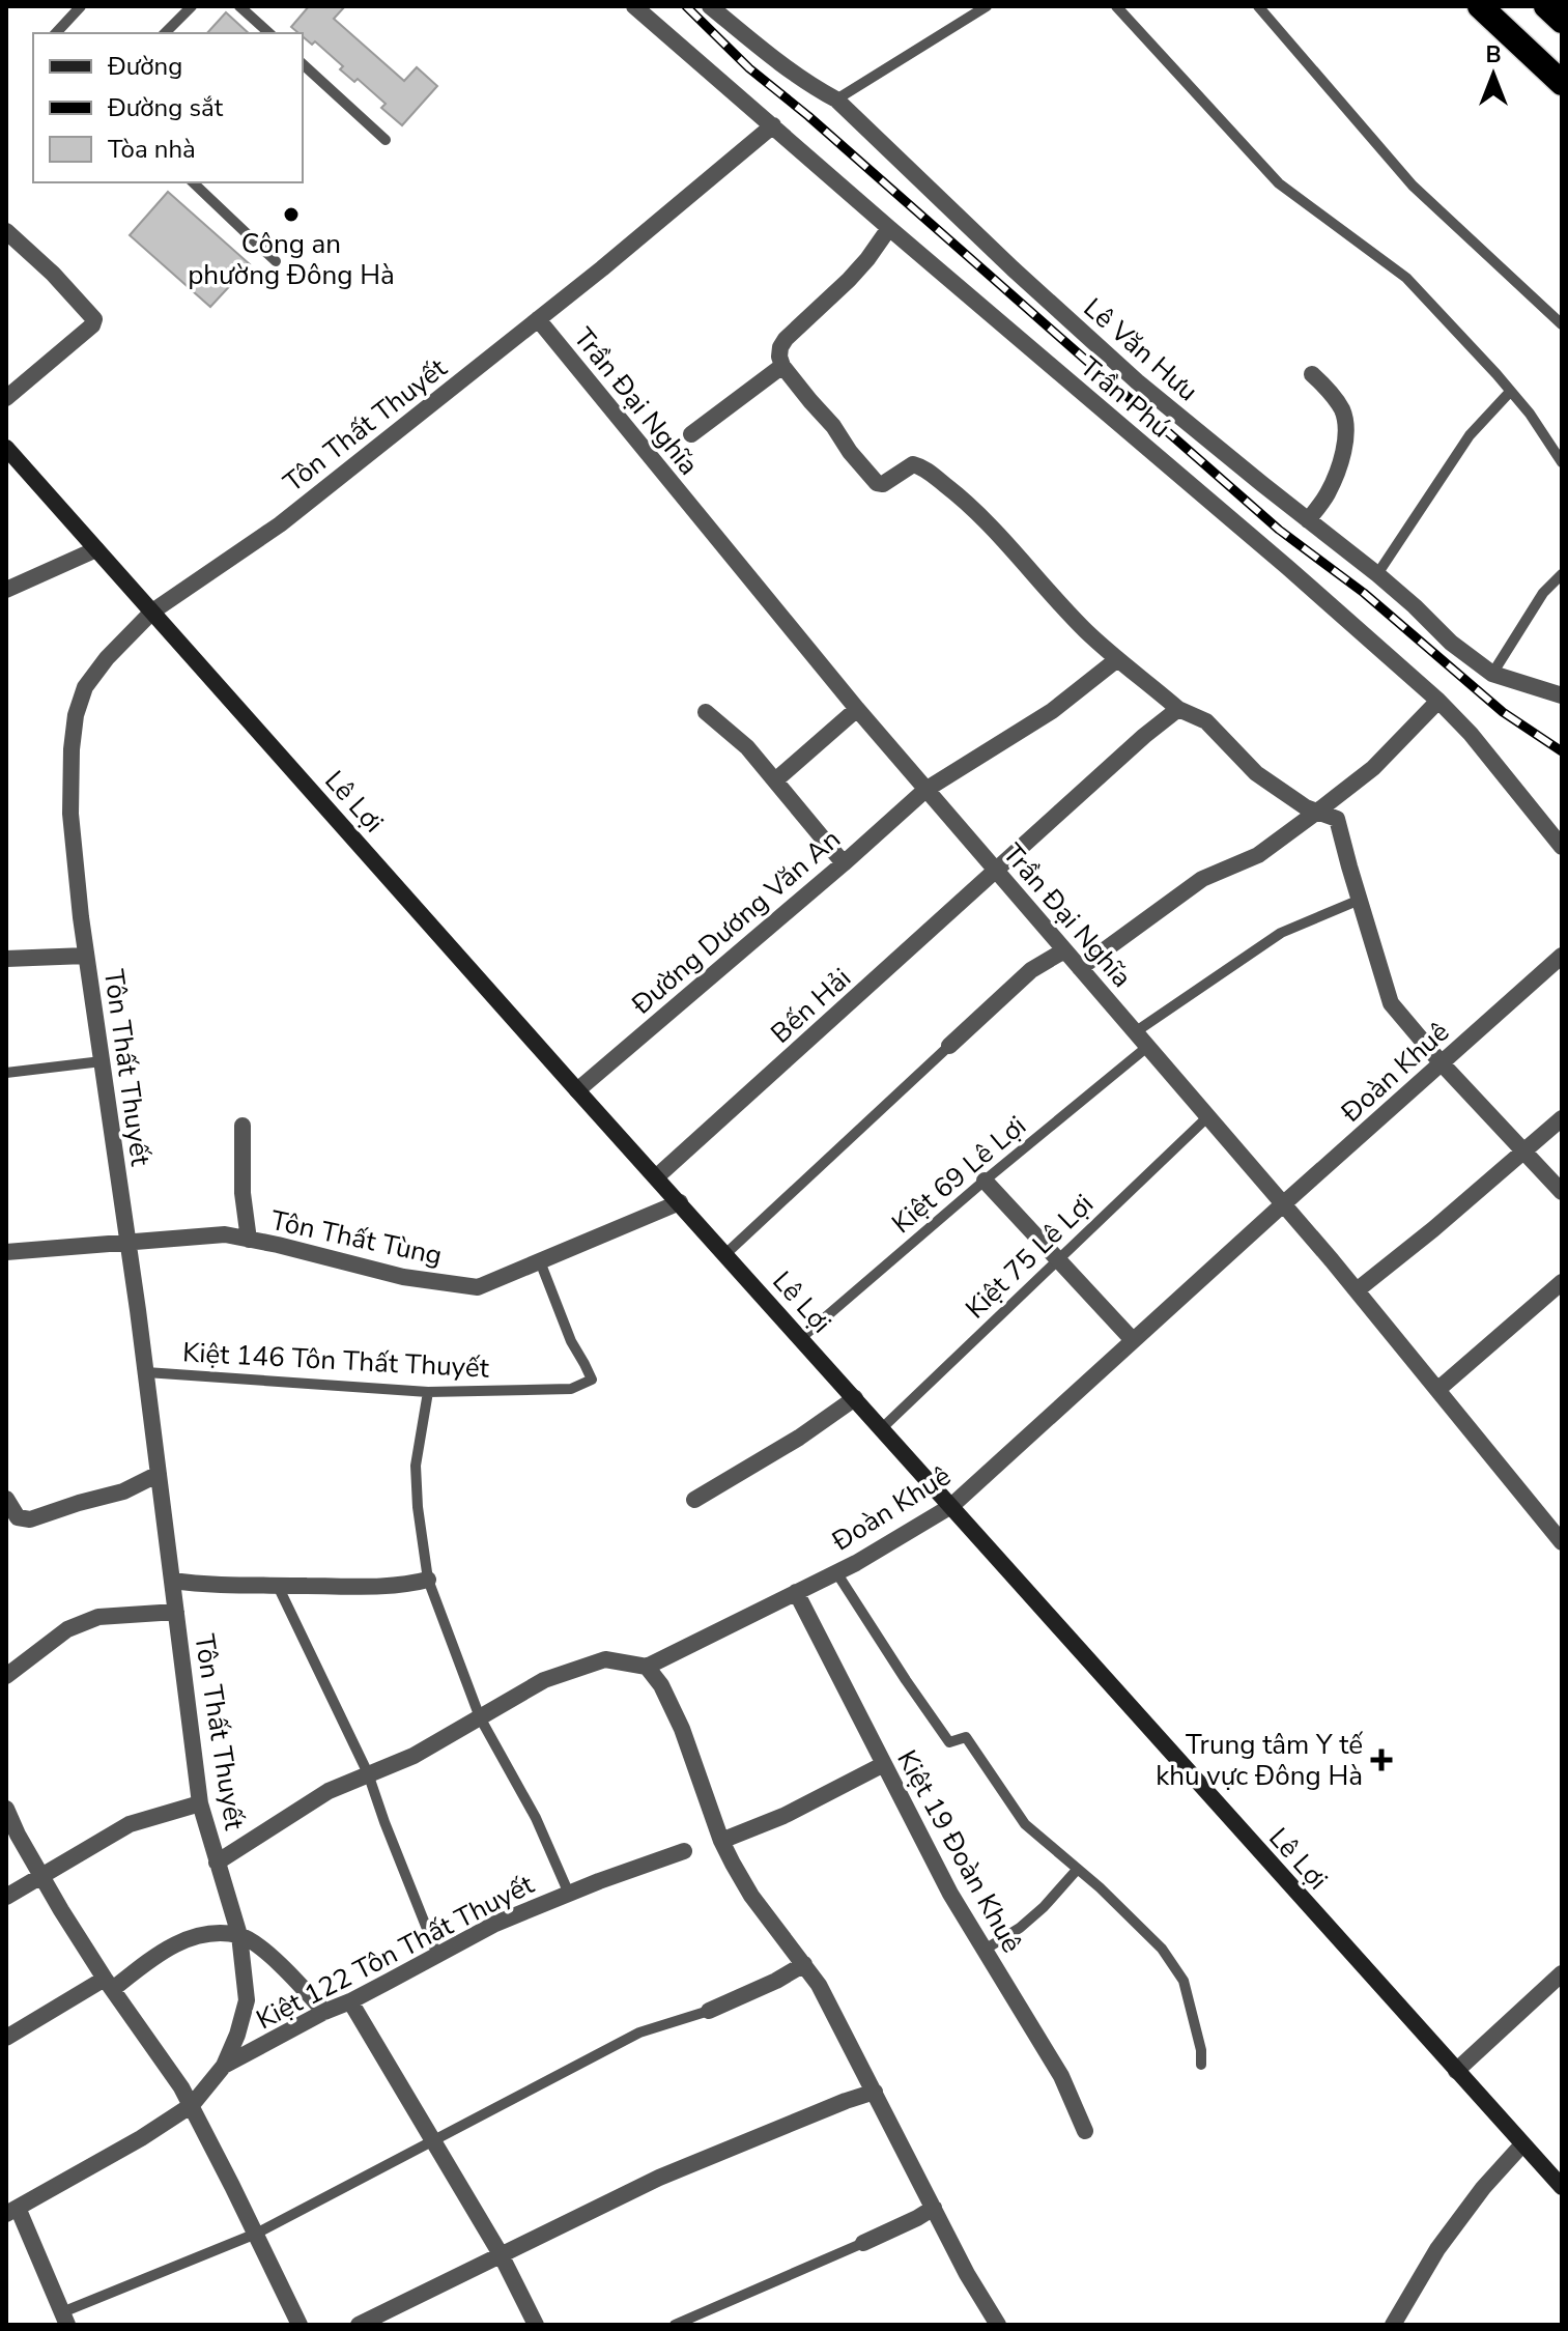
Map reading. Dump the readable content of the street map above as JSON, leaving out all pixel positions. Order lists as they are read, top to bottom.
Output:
{
  "streets": {
    "street": [
      "Lê Văn Hưu",
      "Trần Phú",
      "Trần Đại Nghĩa",
      "Tôn Thất Thuyết",
      "Lê Lợi",
      "Đường Dương Văn An",
      "Bến Hải",
      "Đoàn Khuê",
      "Tôn Thất Tùng",
      "Kiệt 19 Đoàn Khuê",
      "Kiệt 122 Tôn Thất Thuyết"
    ],
    "lane": ["Kiệt 69 Lê Lợi", "Kiệt 75 Lê Lợi", "Kiệt 146 Tôn Thất Thuyết"]
  },
  "crossings": [
    ["Trần Phú", "Tôn Thất Thuyết"],
    ["Trần Đại Nghĩa", "Tôn Thất Thuyết"],
    ["Trần Đại Nghĩa", "Đường Dương Văn An"],
    ["Trần Đại Nghĩa", "Bến Hải"],
    ["Trần Đại Nghĩa", "Đoàn Khuê"],
    ["Trần Đại Nghĩa", "Kiệt 69 Lê Lợi"],
    ["Trần Đại Nghĩa", "Kiệt 75 Lê Lợi"],
    ["Tôn Thất Thuyết", "Lê Lợi"],
    ["Tôn Thất Thuyết", "Tôn Thất Tùng"],
    ["Tôn Thất Thuyết", "Kiệt 146 Tôn Thất Thuyết"],
    ["Tôn Thất Thuyết", "Kiệt 122 Tôn Thất Thuyết"],
    ["Lê Lợi", "Đường Dương Văn An"],
    ["Lê Lợi", "Bến Hải"],
    ["Lê Lợi", "Đoàn Khuê"],
    ["Lê Lợi", "Kiệt 69 Lê Lợi"],
    ["Lê Lợi", "Tôn Thất Tùng"],
    ["Lê Lợi", "Kiệt 75 Lê Lợi"],
    ["Đoàn Khuê", "Kiệt 19 Đoàn Khuê"],
    ["Tôn Thất Tùng", "Kiệt 146 Tôn Thất Thuyết"]
  ],
  "places": {
    "other": ["Công an phường Đông Hà"],
    "health": ["Trung tâm Y tế khu vực Đông Hà"]
  },
  "legend": ["Đường", "Đường sắt", "Tòa nhà"],
  "north": "top"
}
